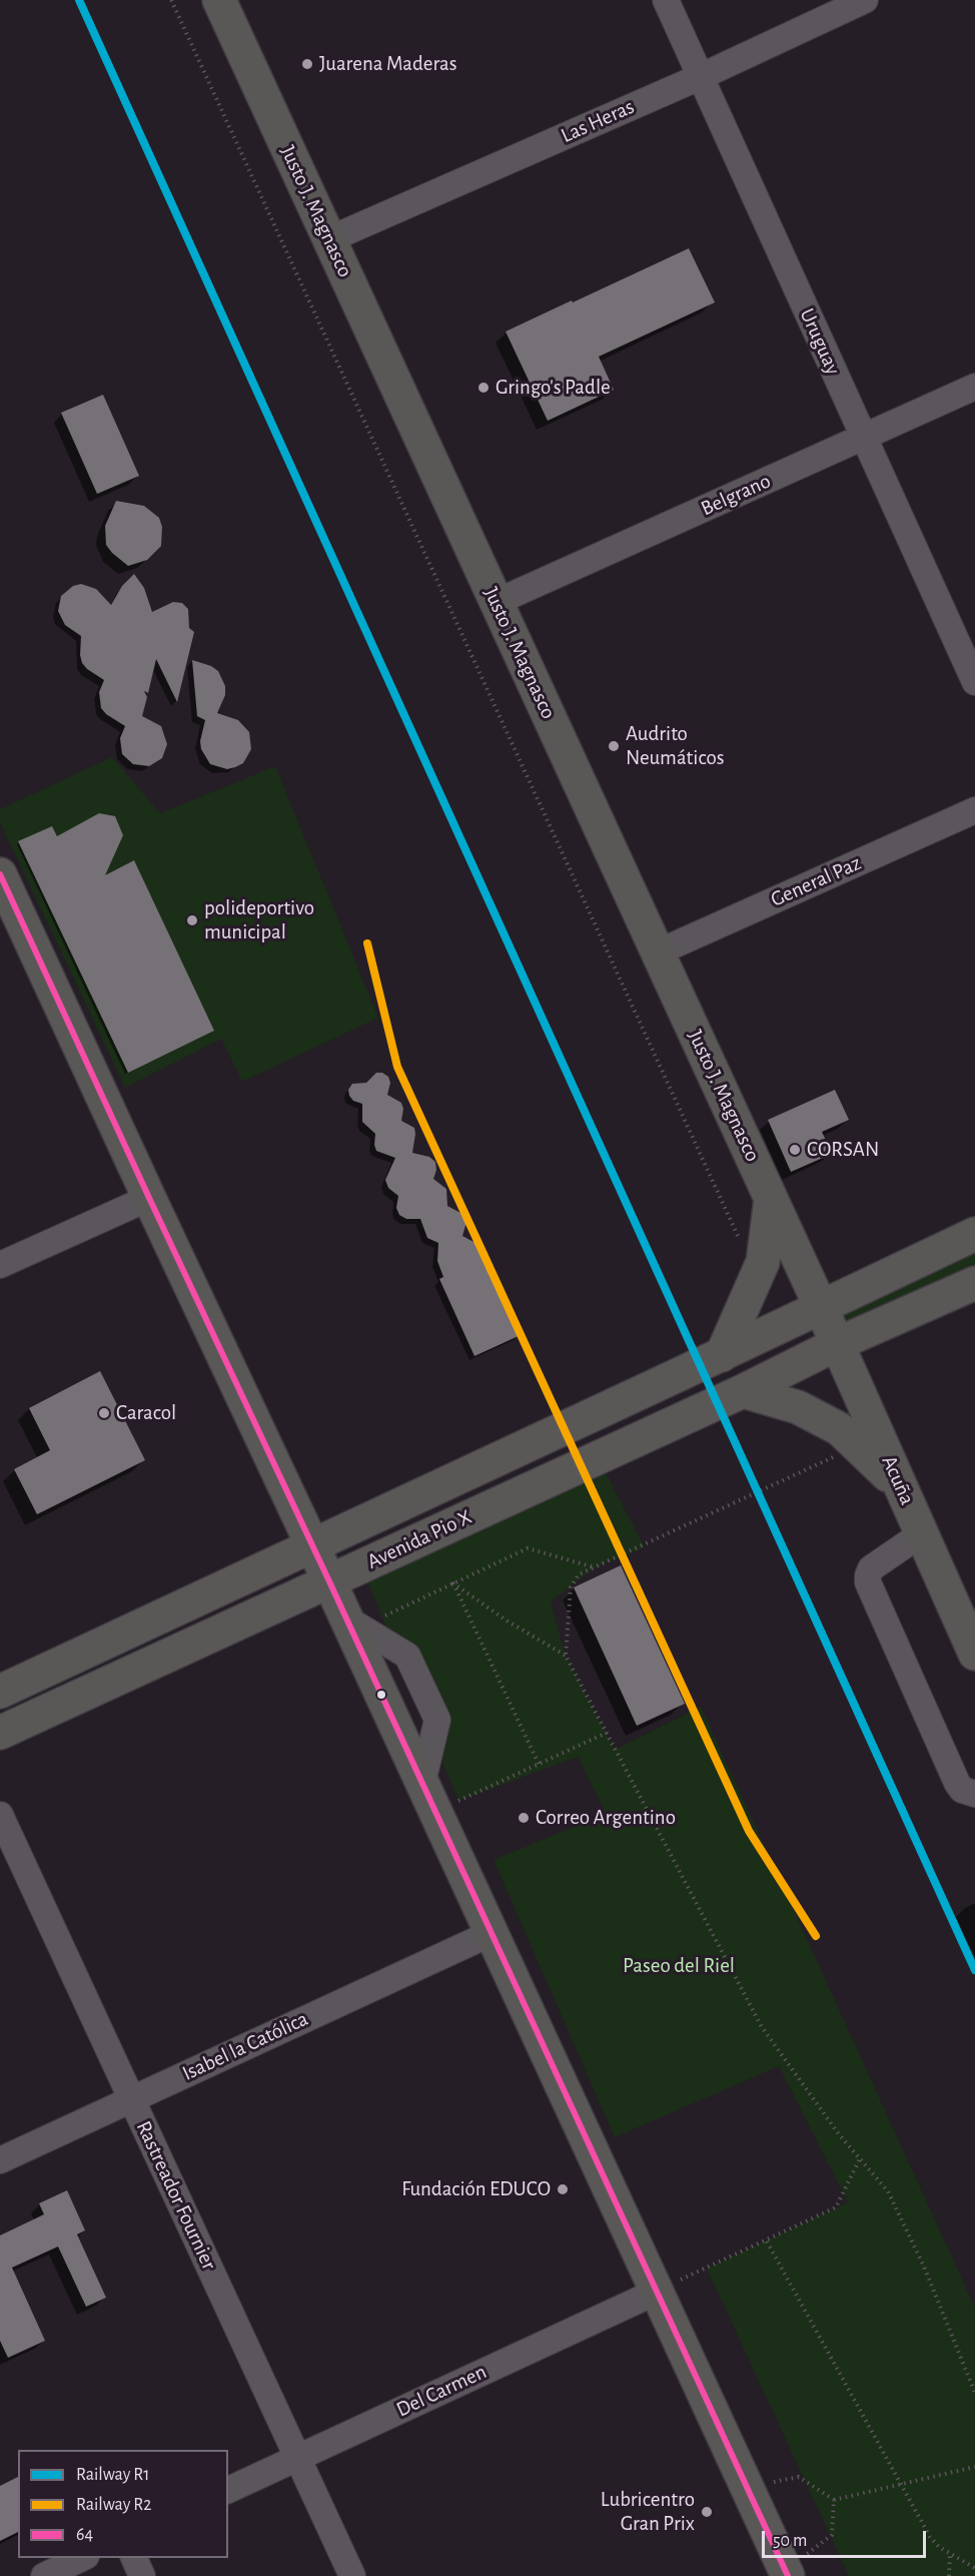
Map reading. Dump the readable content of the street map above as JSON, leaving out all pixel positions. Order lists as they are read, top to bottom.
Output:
{
  "streets": {
    "main road": ["Justo J. Magnasco", "Acuña", "Avenida Pio X"],
    "street": [
      "Las Heras",
      "Uruguay",
      "Belgrano",
      "General Paz",
      "Isabel la Católica",
      "Rastreador Fournier",
      "Del Carmen"
    ]
  },
  "crossings": [
    ["Las Heras", "Justo J. Magnasco"],
    ["Las Heras", "Uruguay"],
    ["Justo J. Magnasco", "Belgrano"],
    ["Justo J. Magnasco", "General Paz"],
    ["Justo J. Magnasco", "Acuña"],
    ["Justo J. Magnasco", "Avenida Pio X"],
    ["Uruguay", "Belgrano"],
    ["Acuña", "Avenida Pio X"],
    ["Isabel la Católica", "Rastreador Fournier"],
    ["Rastreador Fournier", "Del Carmen"]
  ],
  "parks": ["Paseo del Riel"],
  "places": [
    "Juarena Maderas",
    "Gringo's Padle",
    "Audrito Neumáticos",
    "polideportivo municipal",
    "CORSAN",
    "Caracol",
    "Correo Argentino",
    "Fundación EDUCO",
    "Lubricentro Gran Prix"
  ],
  "lines": ["rail line R1", "transit line 64", "rail line R2"],
  "legend": ["Railway R1", "Railway R2", "64"],
  "scale_bar": "50 m"
}
